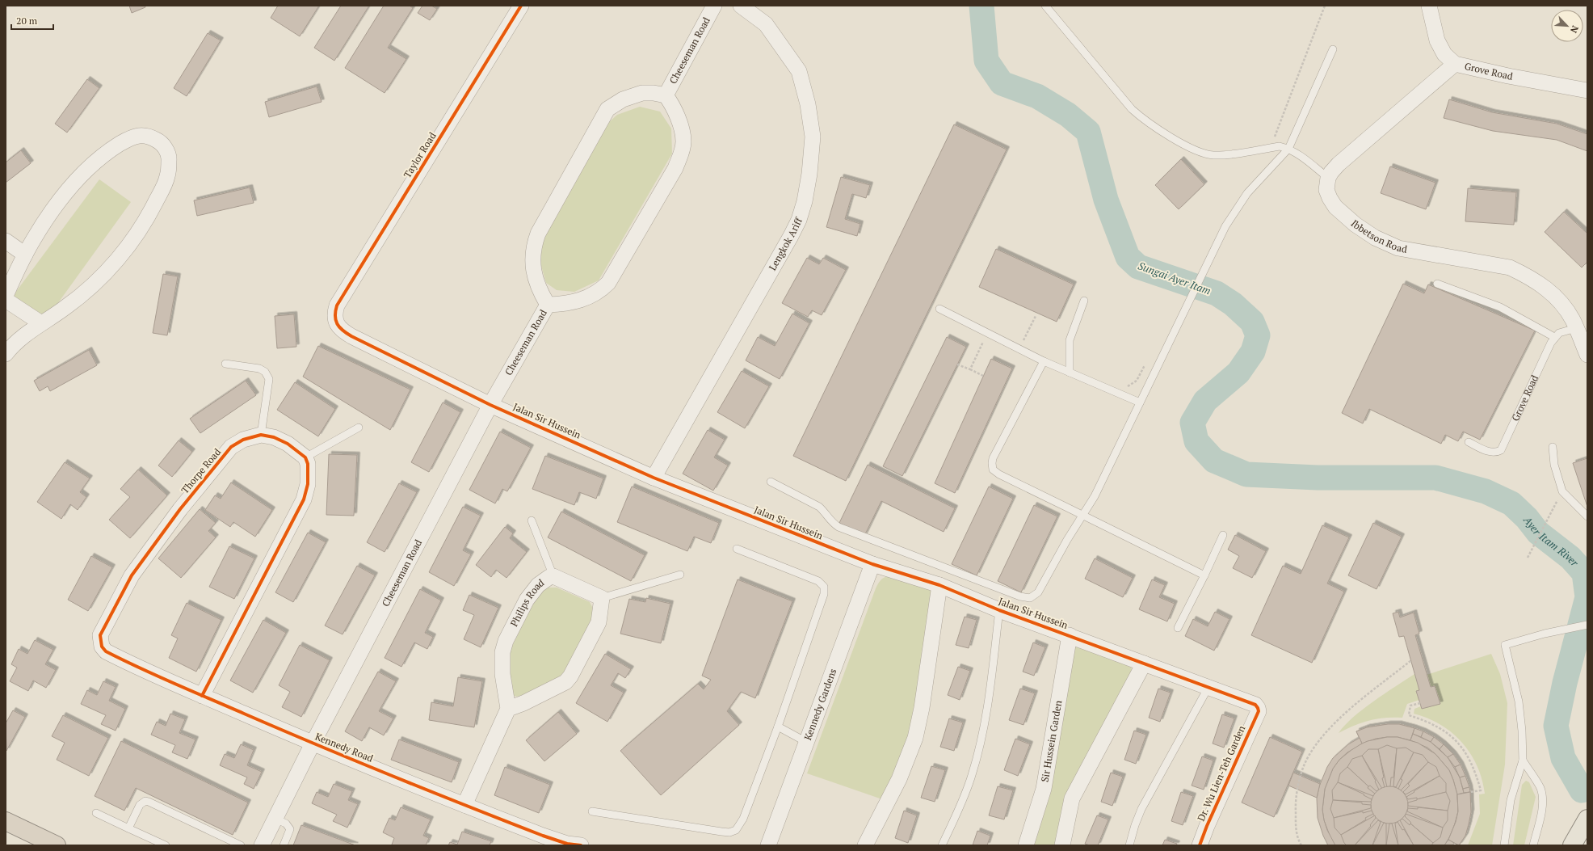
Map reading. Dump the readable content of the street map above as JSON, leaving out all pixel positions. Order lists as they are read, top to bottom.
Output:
{
  "streets": {
    "street": [
      "Cheeseman Road",
      "Grove Road",
      "Taylor Road",
      "Ibbetson Road",
      "Lengkok Ariff",
      "Jalan Sir Hussein",
      "Thorpe Road",
      "Philips Road",
      "Kennedy Gardens",
      "Sir Hussein Garden",
      "Kennedy Road",
      "Dr. Wu Lien-Teh Garden"
    ]
  },
  "crossings": [
    ["Cheeseman Road", "Jalan Sir Hussein"],
    ["Cheeseman Road", "Kennedy Road"],
    ["Taylor Road", "Jalan Sir Hussein"],
    ["Lengkok Ariff", "Jalan Sir Hussein"],
    ["Jalan Sir Hussein", "Kennedy Gardens"],
    ["Jalan Sir Hussein", "Sir Hussein Garden"],
    ["Jalan Sir Hussein", "Dr. Wu Lien-Teh Garden"],
    ["Thorpe Road", "Kennedy Road"]
  ],
  "water": ["Sungai Ayer Itam", "Ayer Itam River"],
  "scale_bar": "20 m",
  "north": "bottom right"
}
